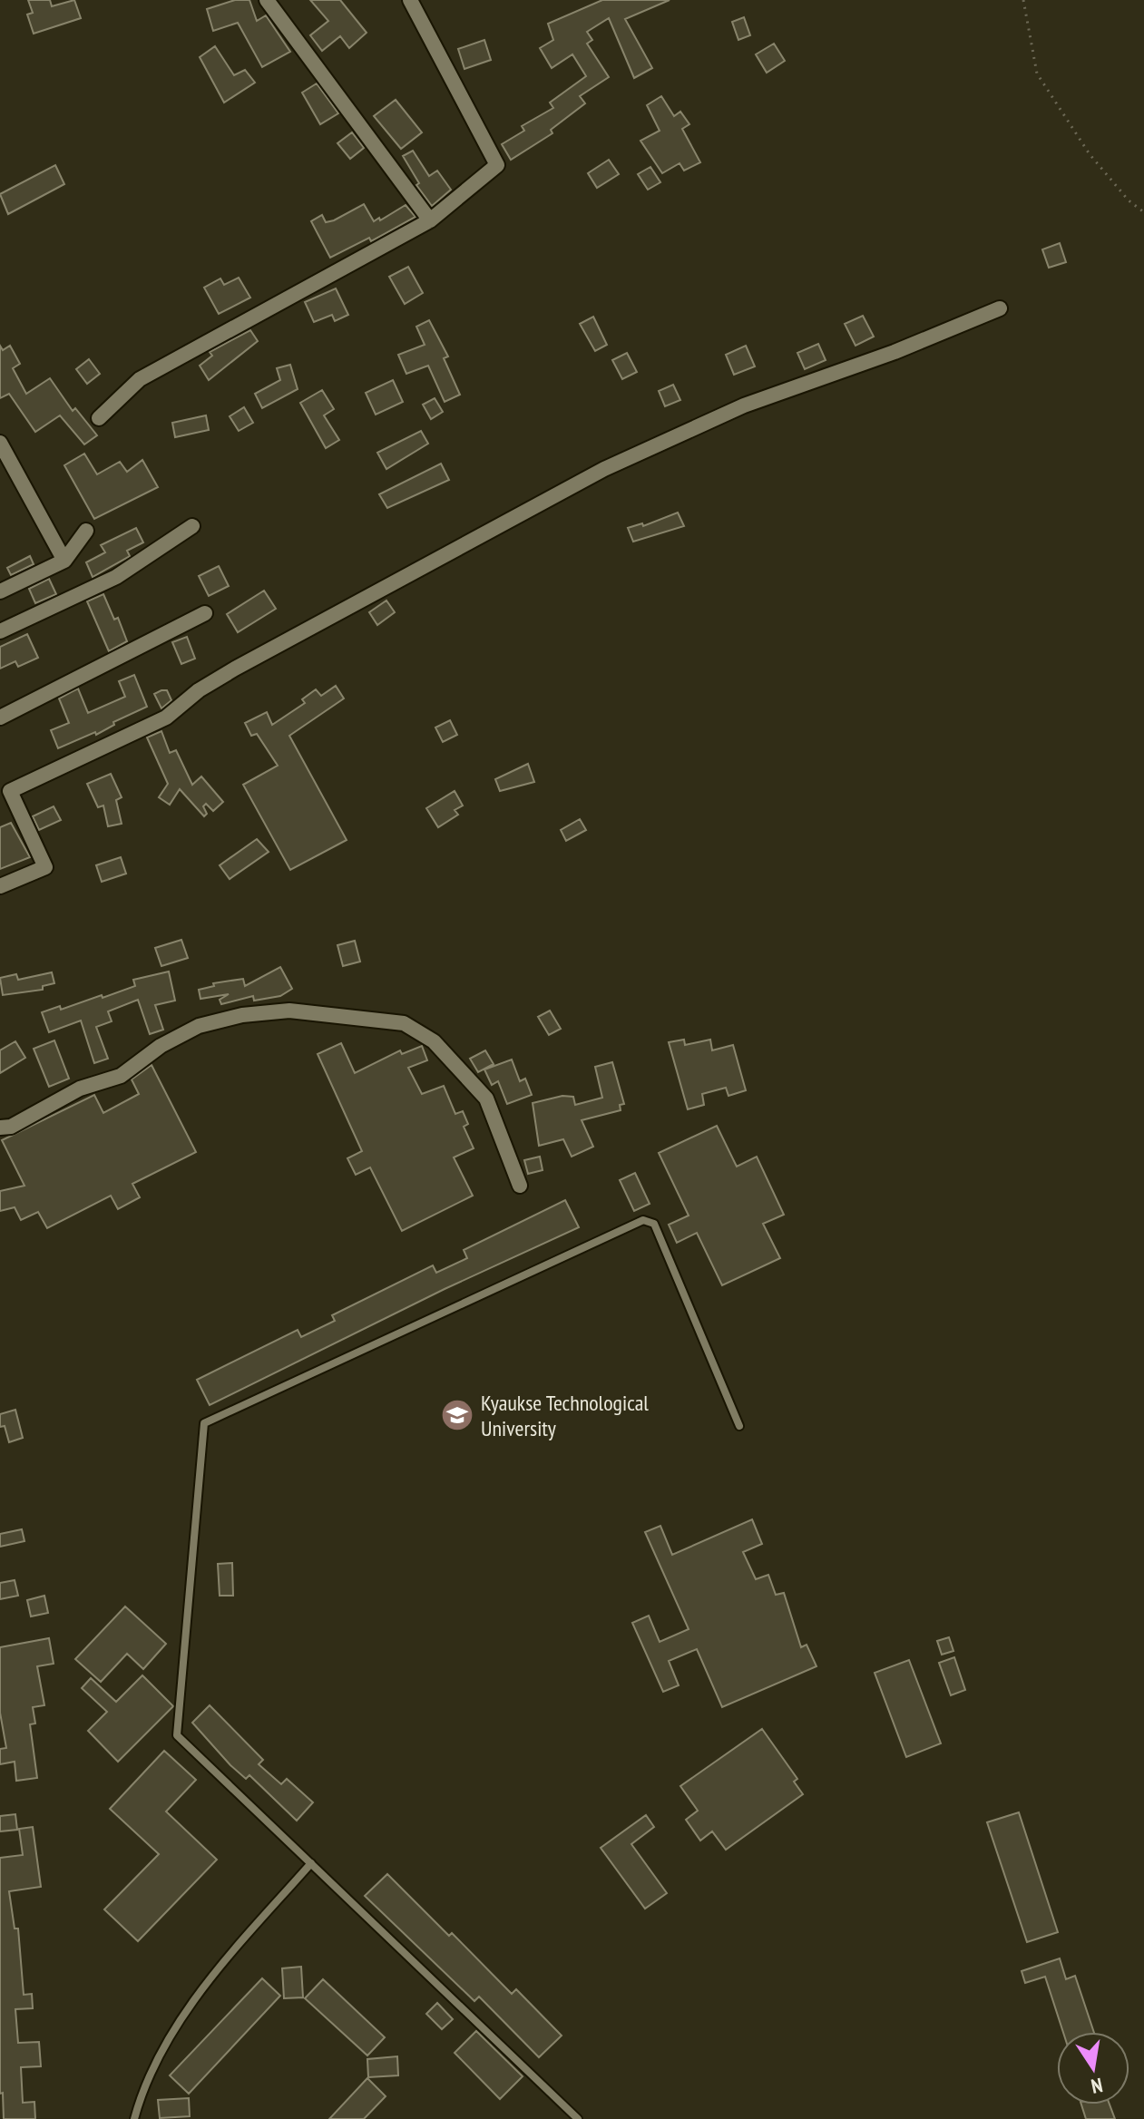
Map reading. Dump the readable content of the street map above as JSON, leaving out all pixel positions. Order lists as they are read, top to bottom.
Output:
{
  "places": {
    "school or university": ["Kyaukse Technological University"]
  },
  "north": "bottom"
}
